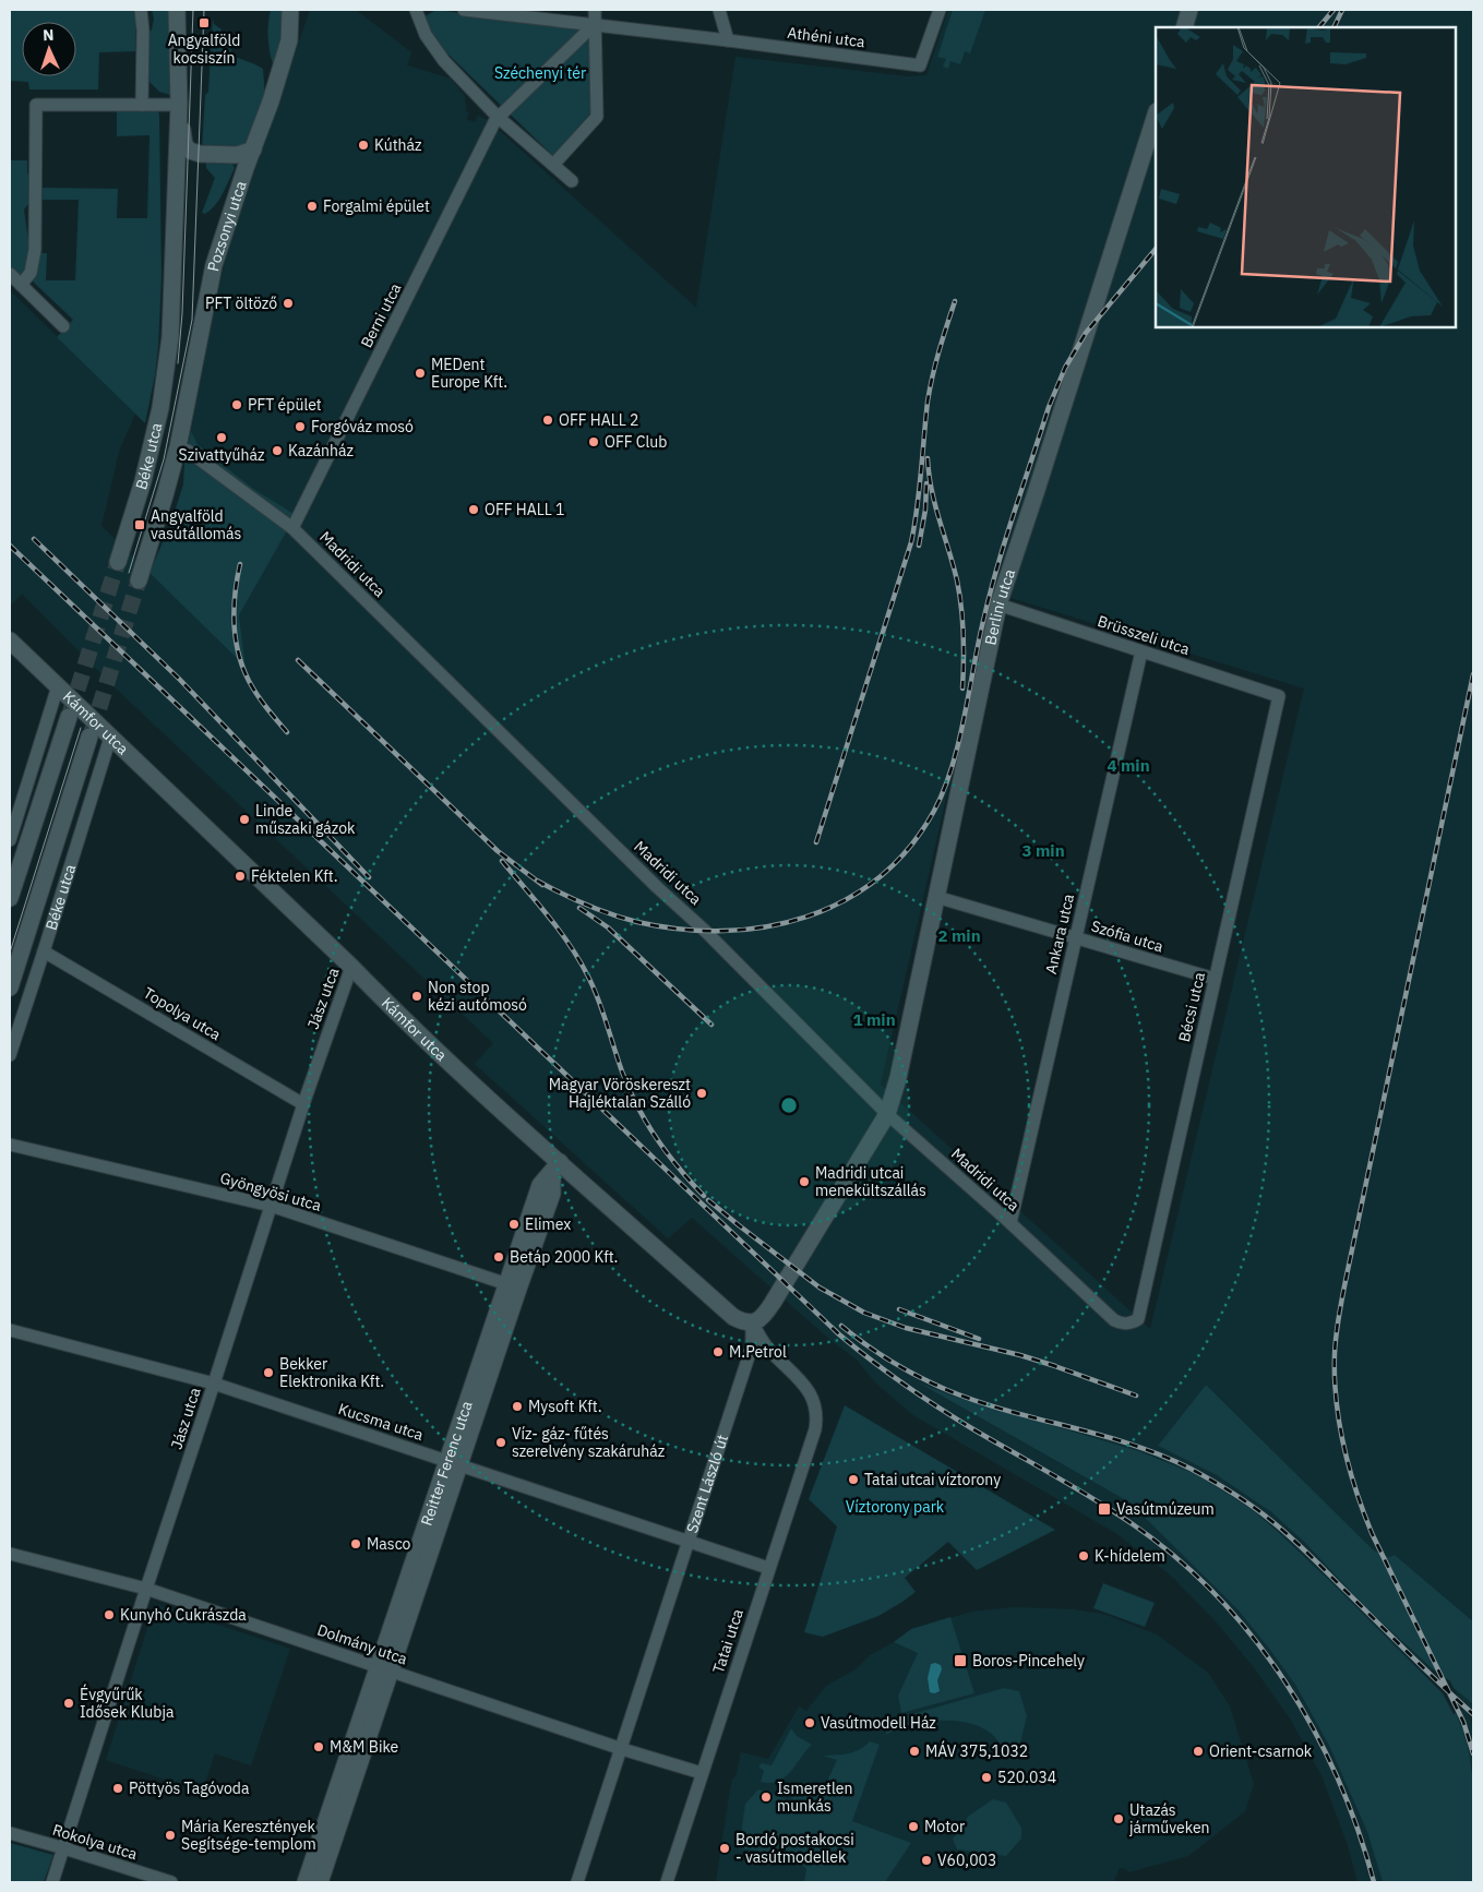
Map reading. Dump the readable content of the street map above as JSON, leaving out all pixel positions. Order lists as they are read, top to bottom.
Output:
{
  "streets": {
    "street": [
      "Athéni utca",
      "Pozsonyi utca",
      "Berni utca",
      "Béke utca",
      "Madridi utca",
      "Berlini utca",
      "Brüsszeli utca",
      "Kámfor utca",
      "Ankara utca",
      "Szófia utca",
      "Jász utca",
      "Bécsi utca",
      "Topolya utca",
      "Gyöngyösi utca",
      "Kucsma utca",
      "Reitter Ferenc utca",
      "Szent László út",
      "Tatai utca",
      "Dolmány utca",
      "Rokolya utca"
    ]
  },
  "crossings": [
    ["Pozsonyi utca", "Béke utca"],
    ["Pozsonyi utca", "Madridi utca"],
    ["Berni utca", "Madridi utca"],
    ["Béke utca", "Madridi utca"],
    ["Béke utca", "Kámfor utca"],
    ["Béke utca", "Topolya utca"],
    ["Madridi utca", "Berlini utca"],
    ["Madridi utca", "Ankara utca"],
    ["Madridi utca", "Bécsi utca"],
    ["Berlini utca", "Brüsszeli utca"],
    ["Berlini utca", "Szófia utca"],
    ["Brüsszeli utca", "Ankara utca"],
    ["Brüsszeli utca", "Bécsi utca"],
    ["Kámfor utca", "Jász utca"],
    ["Kámfor utca", "Reitter Ferenc utca"],
    ["Kámfor utca", "Szent László út"],
    ["Kámfor utca", "Tatai utca"],
    ["Ankara utca", "Szófia utca"],
    ["Szófia utca", "Bécsi utca"],
    ["Jász utca", "Topolya utca"],
    ["Jász utca", "Gyöngyösi utca"],
    ["Jász utca", "Kucsma utca"],
    ["Jász utca", "Dolmány utca"],
    ["Jász utca", "Rokolya utca"],
    ["Gyöngyösi utca", "Reitter Ferenc utca"],
    ["Kucsma utca", "Reitter Ferenc utca"],
    ["Kucsma utca", "Szent László út"],
    ["Kucsma utca", "Tatai utca"],
    ["Reitter Ferenc utca", "Dolmány utca"],
    ["Szent László út", "Tatai utca"],
    ["Szent László út", "Dolmány utca"],
    ["Tatai utca", "Dolmány utca"]
  ],
  "parks": ["Széchenyi tér", "Víztorony park"],
  "places": {
    "transit": [
      "Angyalföld kocsiszín",
      "Angyalföld vasútállomás",
      "Vasútmúzeum",
      "Boros-Pincehely"
    ],
    "other": [
      "Kútház",
      "Forgalmi épület",
      "PFT öltöző",
      "MEDent Europe Kft.",
      "PFT épület",
      "OFF HALL 2",
      "Forgóváz mosó",
      "Szivattyűház",
      "OFF Club",
      "Kazánház",
      "OFF HALL 1",
      "Linde műszaki gázok",
      "Féktelen Kft.",
      "Non stop kézi autómosó",
      "Magyar Vöröskereszt Hajléktalan Szálló",
      "Madridi utcai menekültszállás",
      "Elimex",
      "Betáp 2000 Kft.",
      "M.Petrol",
      "Bekker Elektronika Kft.",
      "Mysoft Kft.",
      "Víz- gáz- fűtés szerelvény szakáruház",
      "Tatai utcai víztorony",
      "Masco",
      "K-hídelem",
      "Kunyhó Cukrászda",
      "Évgyűrűk Idősek Klubja",
      "Vasútmodell Ház",
      "M&M Bike",
      "MÁV 375,1032",
      "Orient-csarnok",
      "520.034",
      "Pöttyös Tagóvoda",
      "Ismeretlen munkás",
      "Utazás járműveken",
      "Motor",
      "Mária Keresztények Segítsége-templom",
      "Bordó postakocsi - vasútmodellek",
      "V60,003"
    ]
  },
  "north": "top",
  "rings": [
    "4 min",
    "3 min",
    "2 min",
    "1 min"
  ]
}
